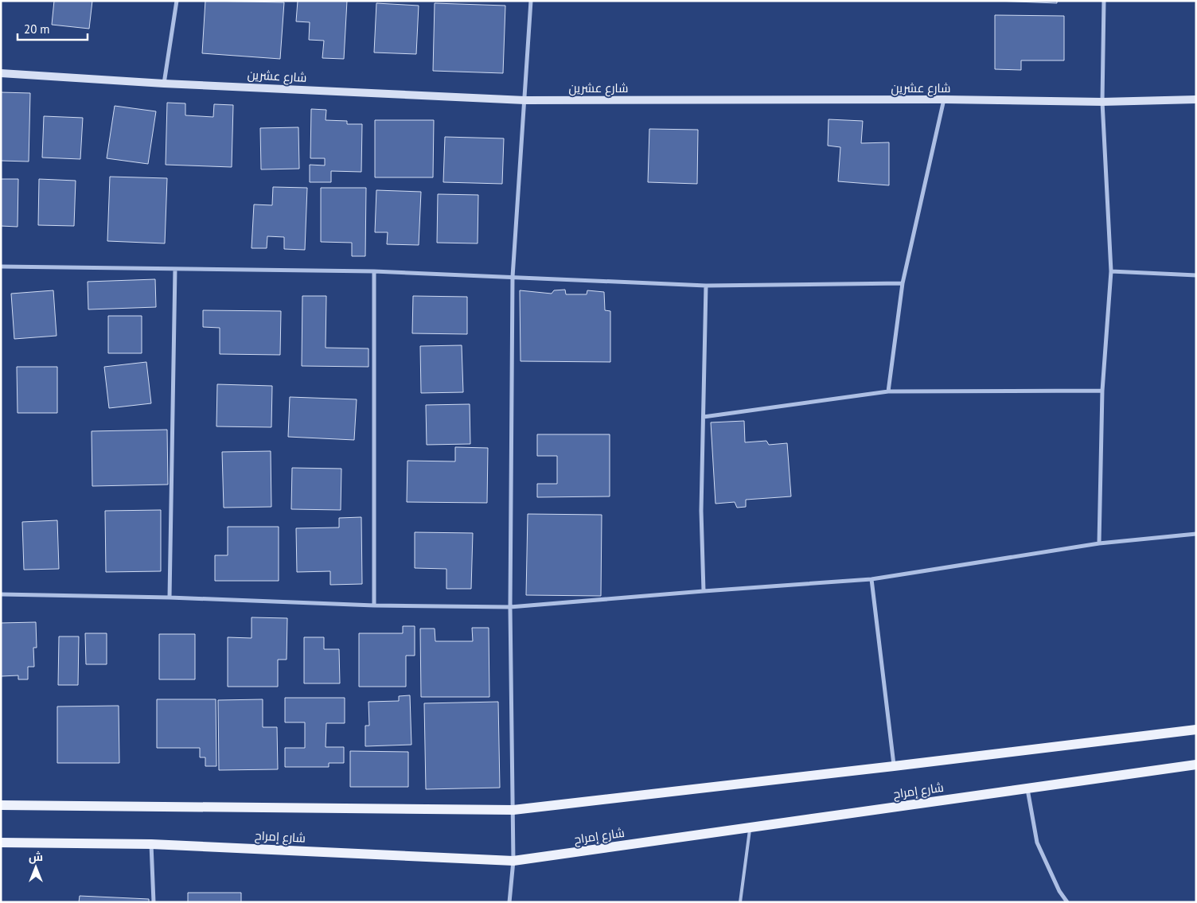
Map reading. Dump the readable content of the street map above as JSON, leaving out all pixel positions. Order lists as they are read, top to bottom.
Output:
{
  "streets": {
    "main road": ["شارع إمراح"],
    "street": ["شارع عشرين"]
  },
  "scale_bar": "20 m",
  "north": "top"
}
